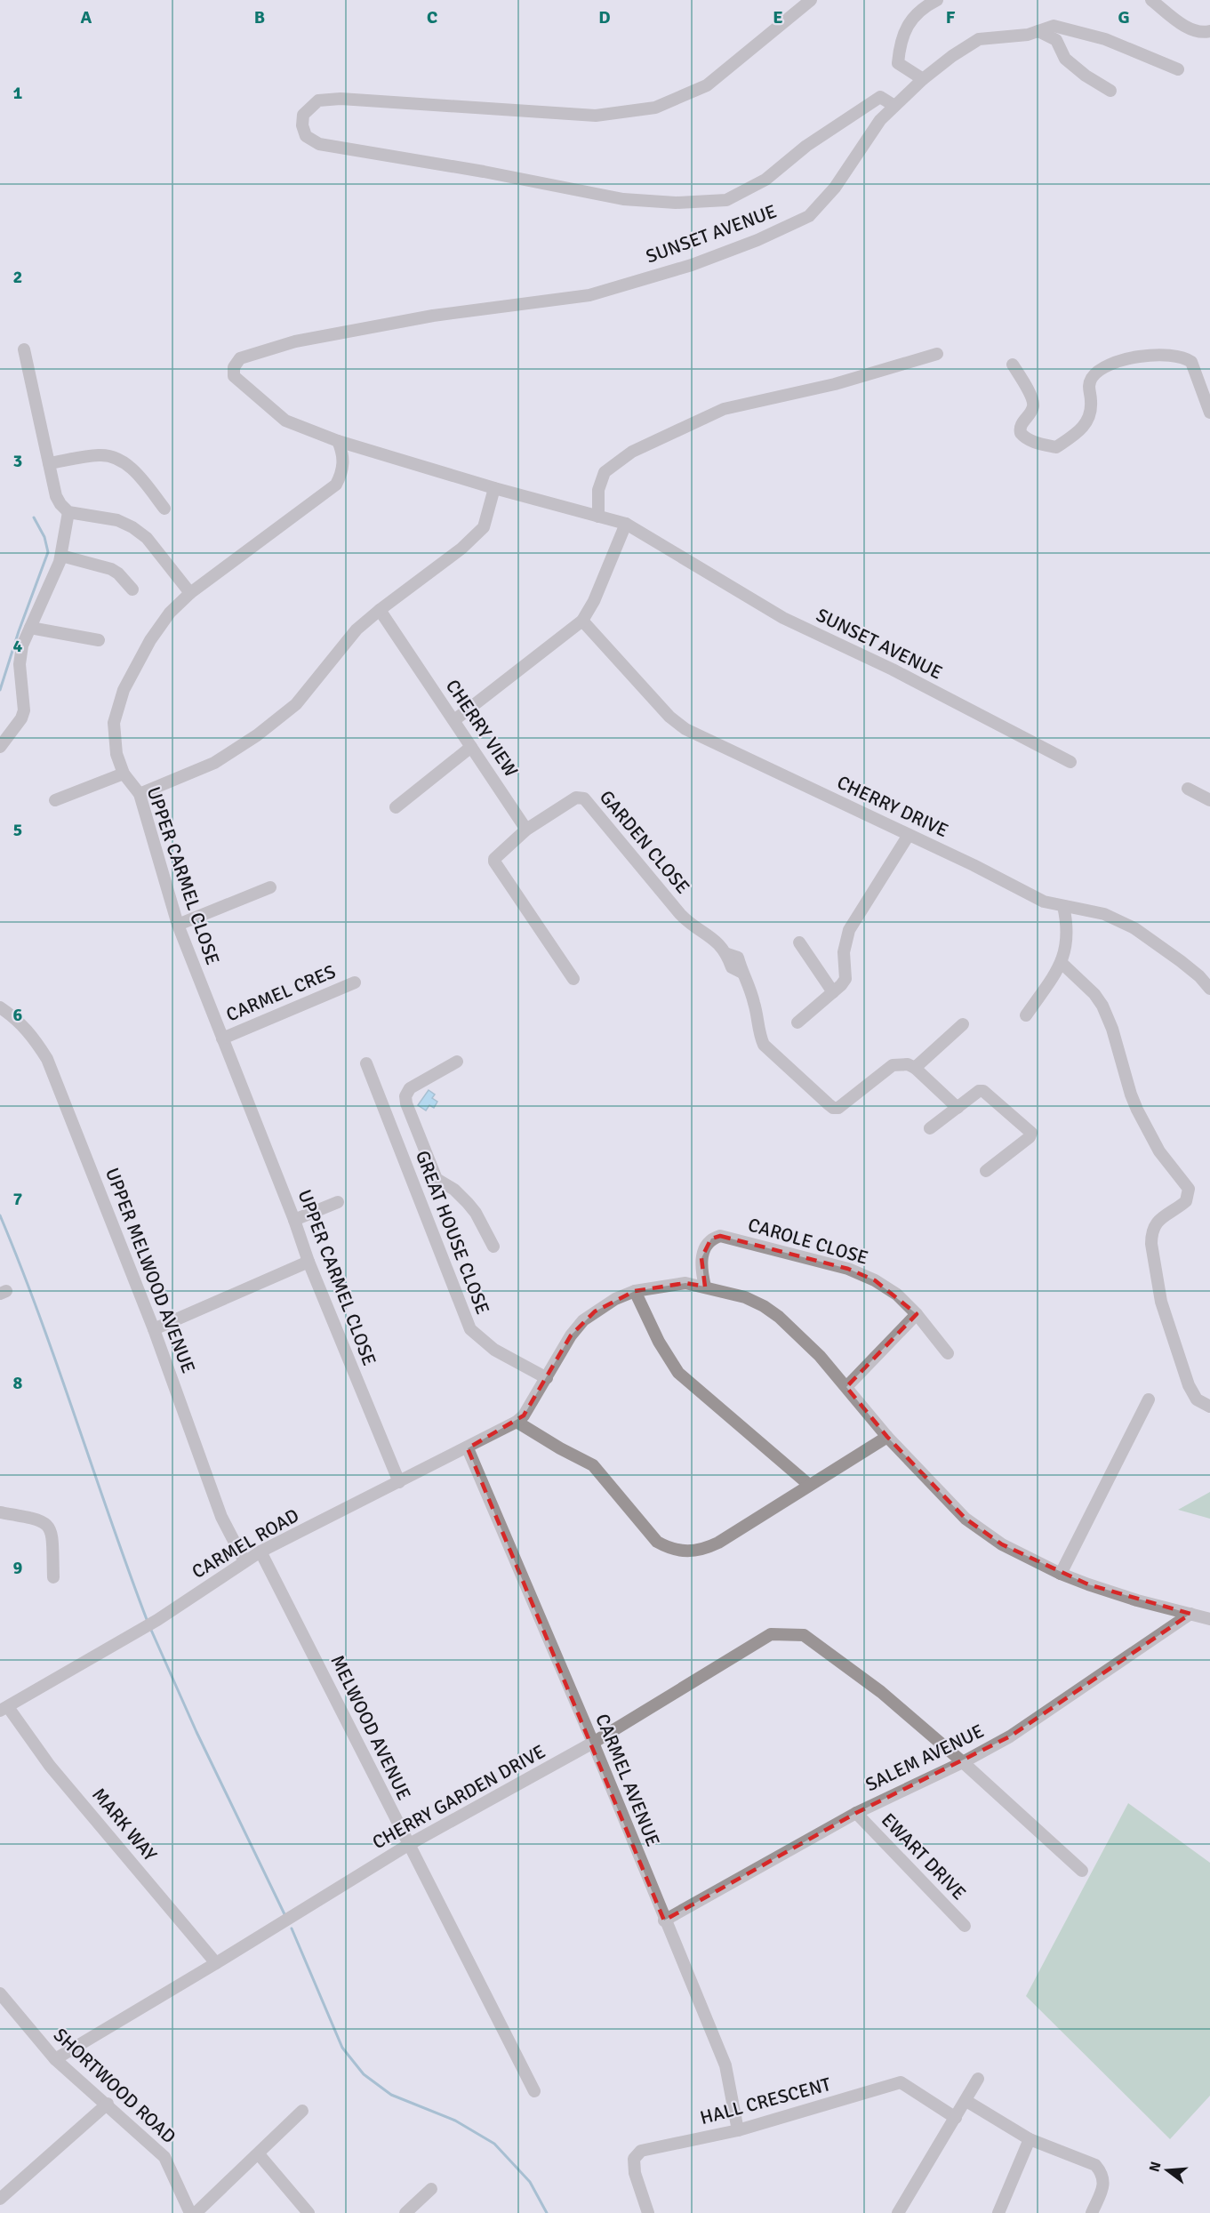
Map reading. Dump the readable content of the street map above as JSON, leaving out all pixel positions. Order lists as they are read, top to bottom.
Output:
{
  "streets": {
    "street": [
      "SUNSET AVENUE",
      "CHERRY VIEW",
      "CHERRY DRIVE",
      "GARDEN CLOSE",
      "UPPER CARMEL CLOSE",
      "CARMEL CRES",
      "GREAT HOUSE CLOSE",
      "CAROLE CLOSE",
      "UPPER MELWOOD AVENUE",
      "CARMEL ROAD",
      "MELWOOD AVENUE",
      "SALEM AVENUE",
      "CARMEL AVENUE",
      "CHERRY GARDEN DRIVE",
      "MARK WAY",
      "EWART DRIVE",
      "SHORTWOOD ROAD",
      "HALL CRESCENT"
    ]
  },
  "crossings": [
    ["SUNSET AVENUE", "UPPER CARMEL CLOSE"],
    ["CHERRY VIEW", "GARDEN CLOSE"],
    ["UPPER CARMEL CLOSE", "CARMEL CRES"],
    ["UPPER CARMEL CLOSE", "CARMEL ROAD"],
    ["UPPER MELWOOD AVENUE", "CARMEL ROAD"],
    ["CARMEL ROAD", "MELWOOD AVENUE"],
    ["CARMEL ROAD", "CARMEL AVENUE"],
    ["CARMEL ROAD", "MARK WAY"],
    ["MELWOOD AVENUE", "CHERRY GARDEN DRIVE"],
    ["SALEM AVENUE", "CARMEL AVENUE"],
    ["SALEM AVENUE", "CHERRY GARDEN DRIVE"],
    ["SALEM AVENUE", "EWART DRIVE"],
    ["CARMEL AVENUE", "CHERRY GARDEN DRIVE"],
    ["CARMEL AVENUE", "HALL CRESCENT"],
    ["CHERRY GARDEN DRIVE", "MARK WAY"],
    ["CHERRY GARDEN DRIVE", "SHORTWOOD ROAD"]
  ],
  "north": "left",
  "grid": {
    "columns": [
      "A",
      "B",
      "C",
      "D",
      "E",
      "F",
      "G"
    ],
    "rows": [
      "1",
      "2",
      "3",
      "4",
      "5",
      "6",
      "7",
      "8",
      "9"
    ]
  }
}
